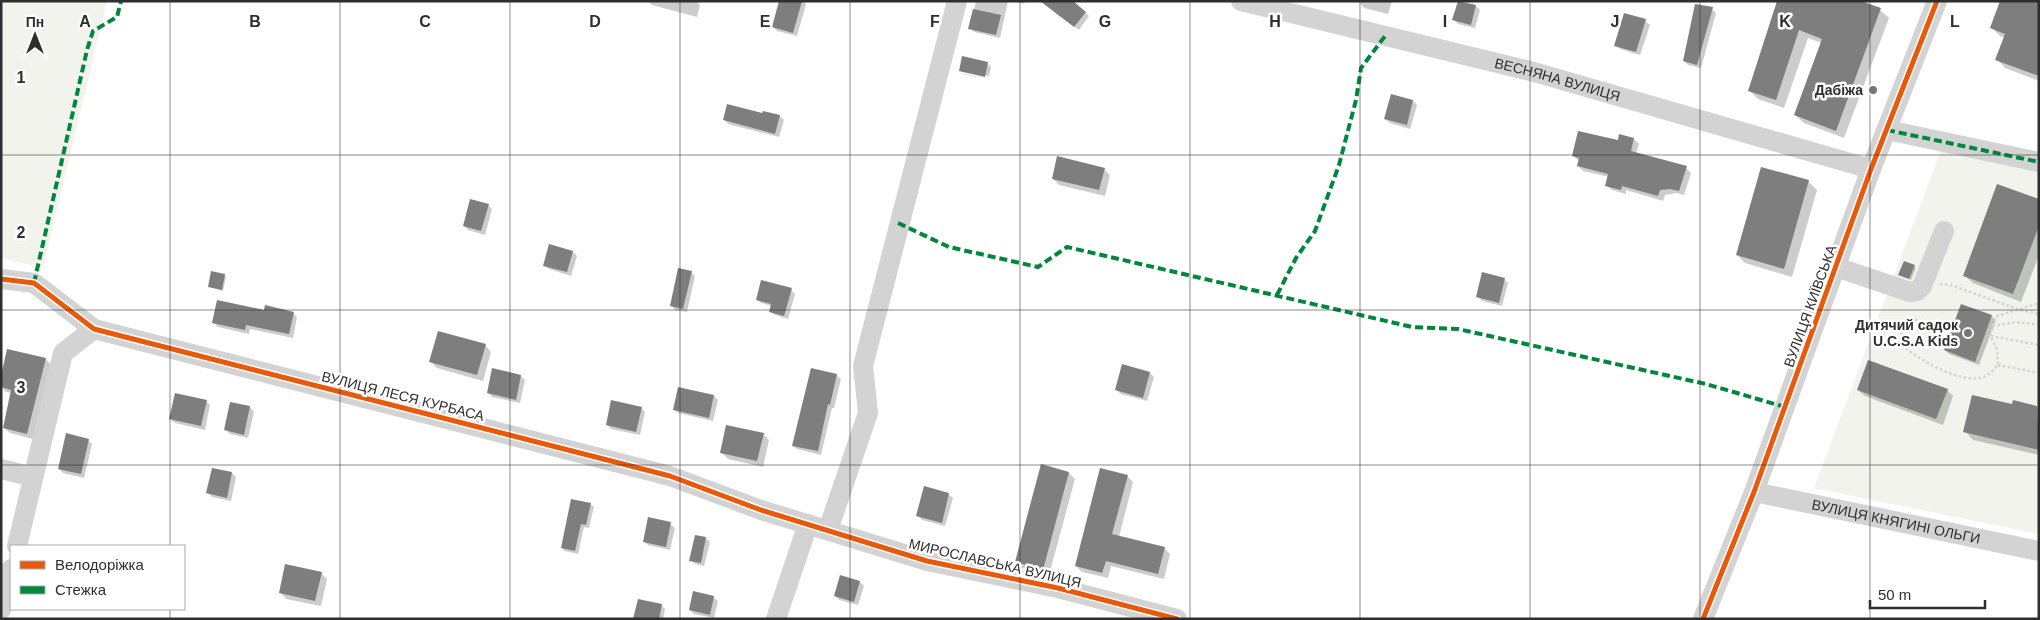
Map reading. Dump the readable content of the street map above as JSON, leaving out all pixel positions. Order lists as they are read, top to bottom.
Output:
{
  "streets": {
    "street": [
      "ВЕСНЯНА ВУЛИЦЯ",
      "ВУЛИЦЯ КИЇВСЬКА",
      "ВУЛИЦЯ ЛЕСЯ КУРБАСА",
      "ВУЛИЦЯ КНЯГИНІ ОЛЬГИ",
      "МИРОСЛАВСЬКА ВУЛИЦЯ"
    ]
  },
  "crossings": [
    ["ВЕСНЯНА ВУЛИЦЯ", "ВУЛИЦЯ КИЇВСЬКА"],
    ["ВУЛИЦЯ КИЇВСЬКА", "ВУЛИЦЯ КНЯГИНІ ОЛЬГИ"],
    ["ВУЛИЦЯ ЛЕСЯ КУРБАСА", "МИРОСЛАВСЬКА ВУЛИЦЯ"]
  ],
  "places": ["Дабіжа", "Дитячий садок U.C.S.A Kids"],
  "legend": ["Велодоріжка", "Стежка"],
  "scale_bar": "50 m",
  "north": "top",
  "grid": {
    "columns": [
      "A",
      "B",
      "C",
      "D",
      "E",
      "F",
      "G",
      "H",
      "I",
      "J",
      "K",
      "L"
    ],
    "rows": ["1", "2", "3"]
  }
}
